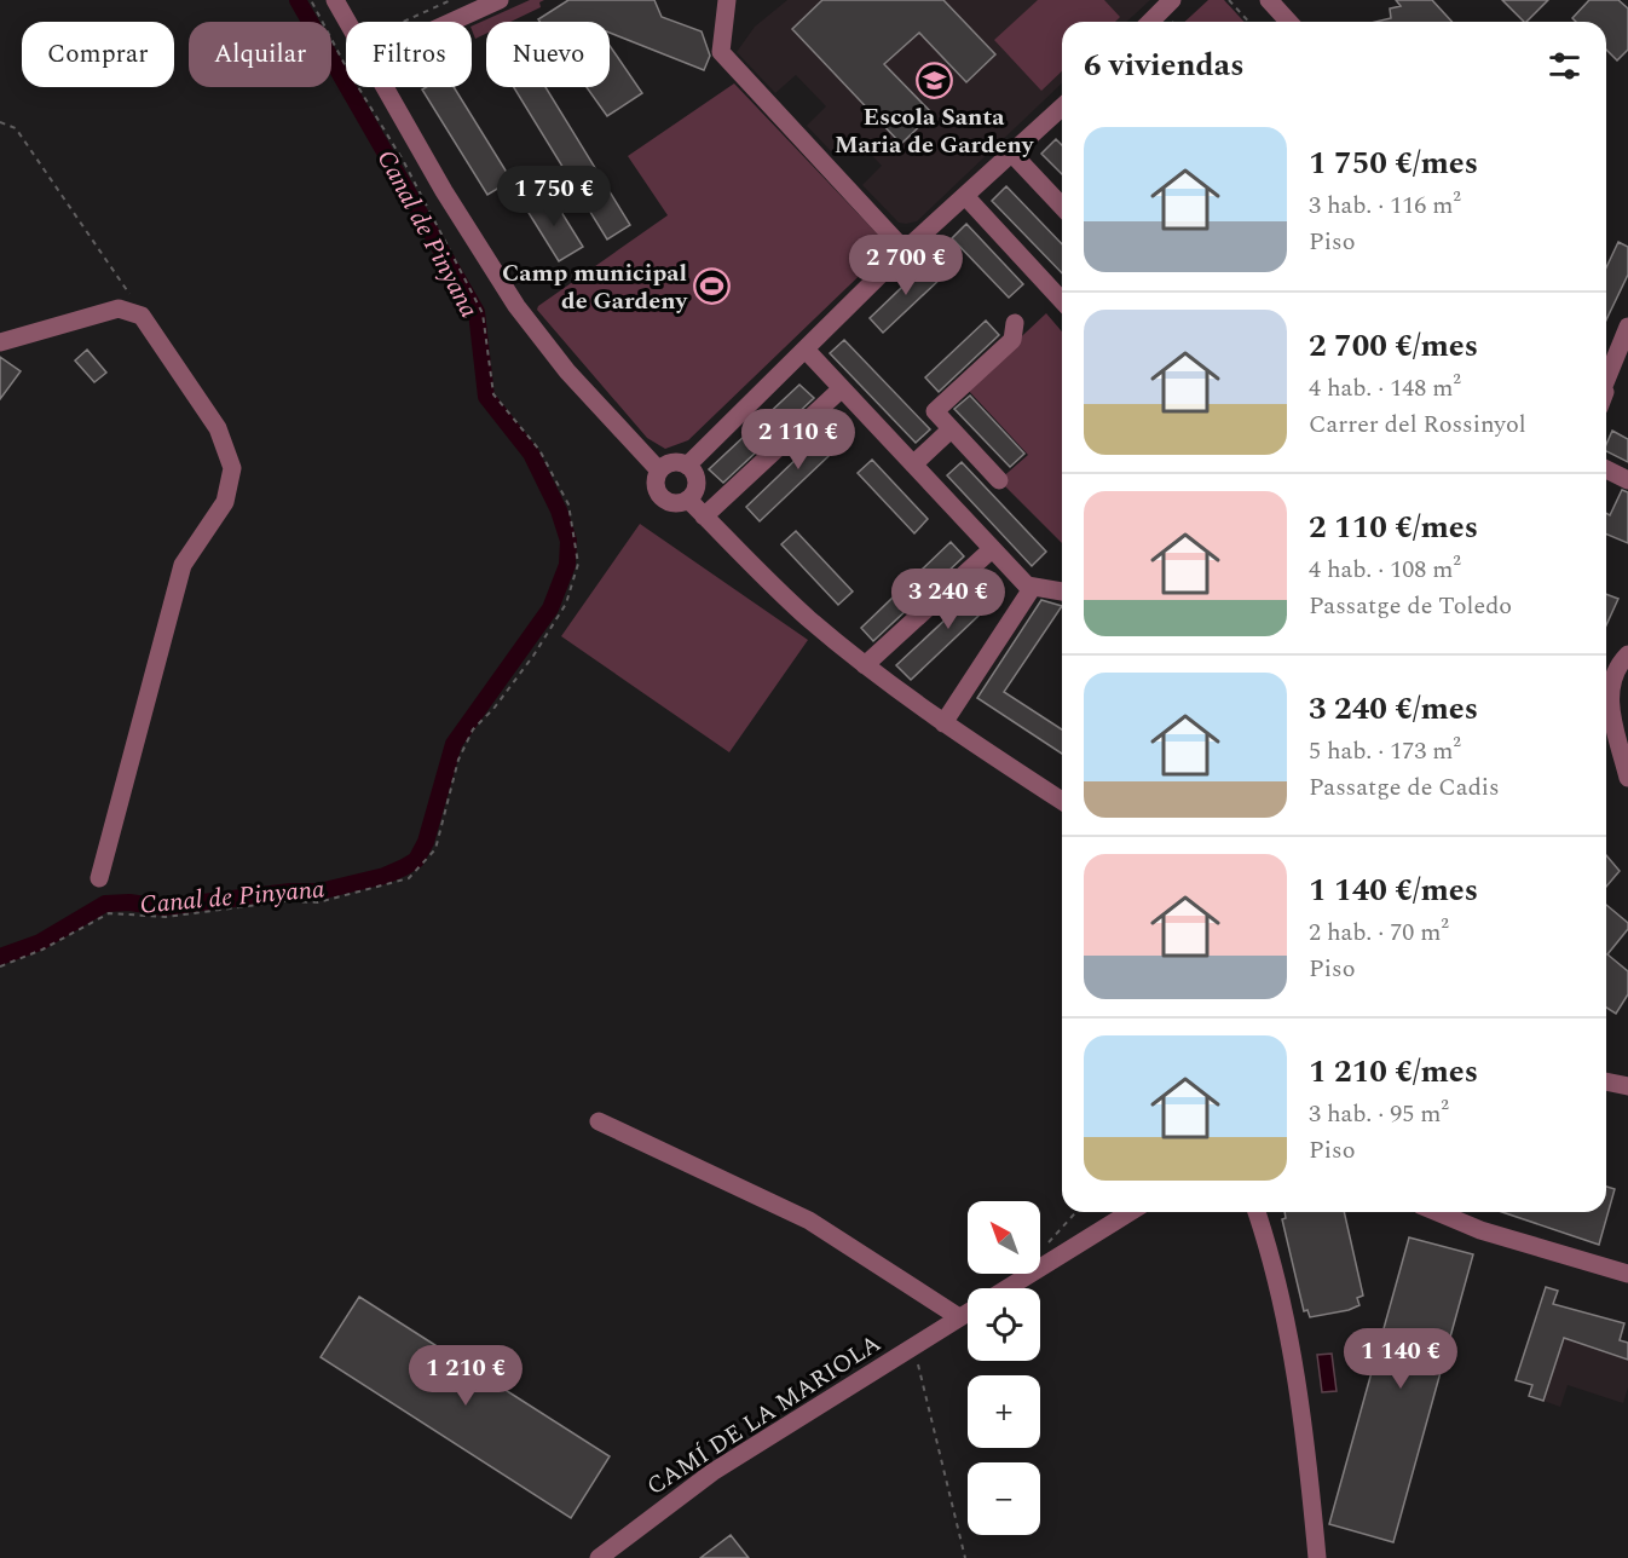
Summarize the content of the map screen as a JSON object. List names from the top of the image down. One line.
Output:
{"streets":{"street":["CAMÍ DE LA MARIOLA"]},"water":["Canal de Pinyana"],"places":{"school or university":["Escola Santa Maria de Gardeny"],"sports":["Camp municipal de Gardeny"]},"north":"top left","page":{"chip":["Comprar","Alquilar","Filtros","Nuevo"],"heading":"6 viviendas","list":[{"name":"1 750 €/mes","note":"3 hab. · 116 m² · Piso"},{"name":"2 700 €/mes","note":"4 hab. · 148 m² · Carrer del Rossinyol"},{"name":"2 110 €/mes","note":"4 hab. · 108 m² · Passatge de Toledo"},{"name":"3 240 €/mes","note":"5 hab. · 173 m² · Passatge de Cadis"},{"name":"1 140 €/mes","note":"2 hab. · 70 m² · Piso"},{"name":"1 210 €/mes","note":"3 hab. · 95 m² · Piso"}],"price":["1 750 €","2 700 €","2 110 €","3 240 €","1 140 €","1 210 €"],"map_buttons":["+","−"]}}
